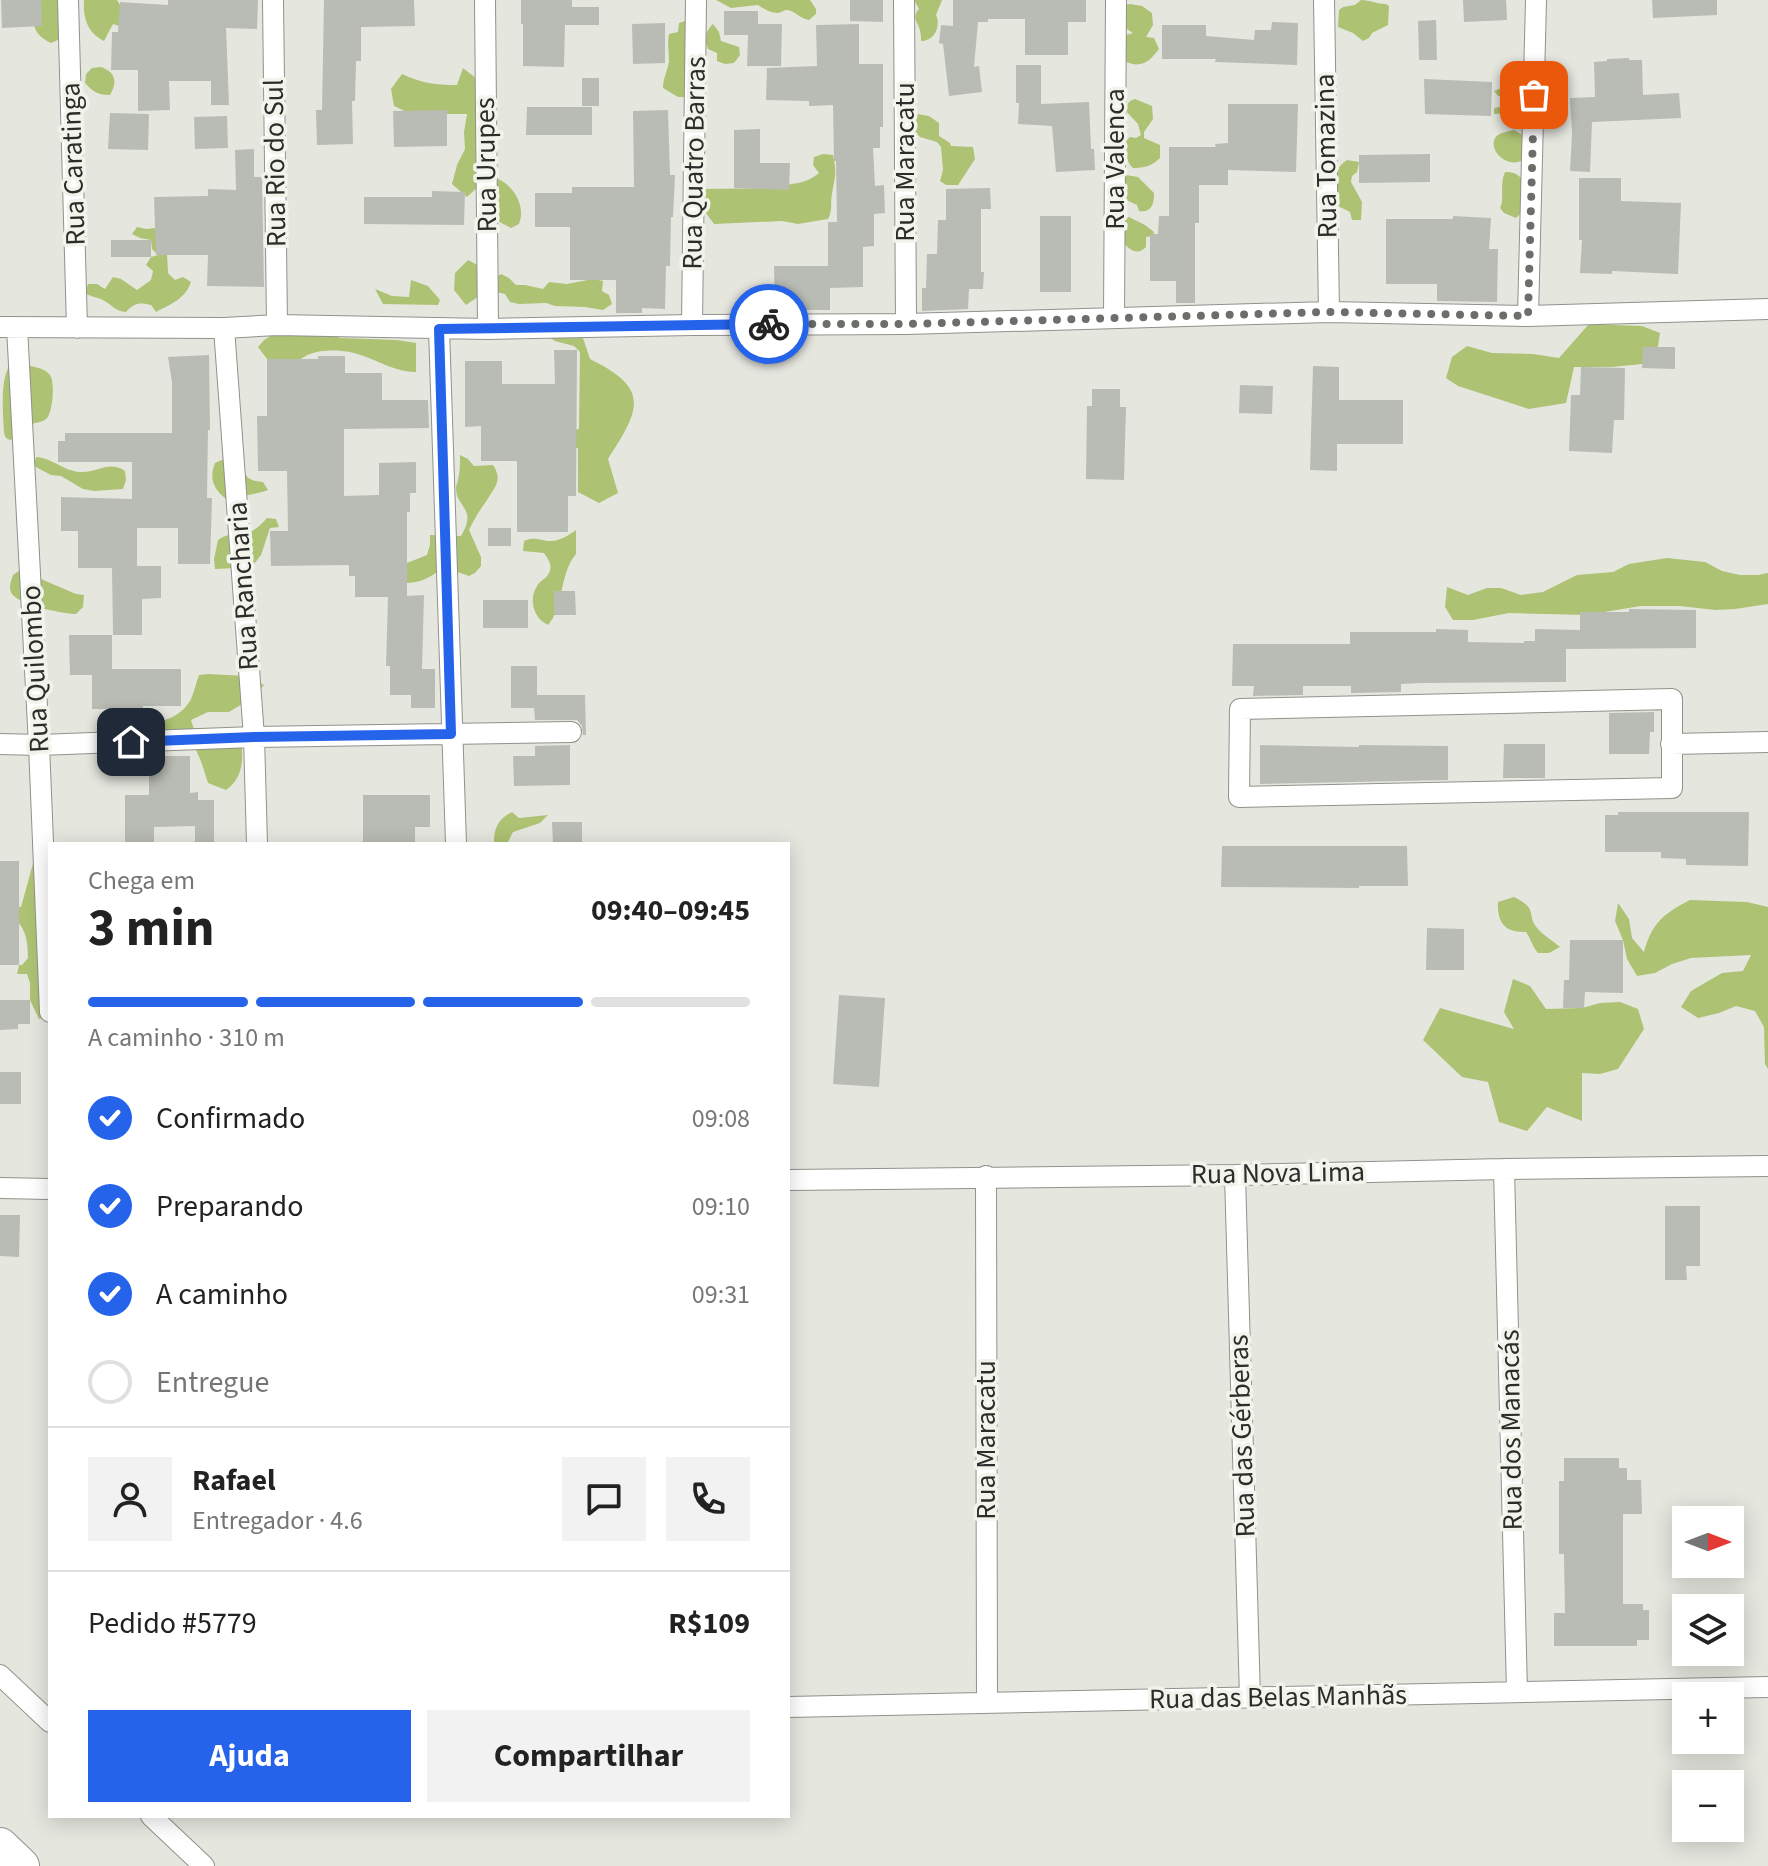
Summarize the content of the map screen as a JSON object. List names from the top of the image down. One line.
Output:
{"streets":{"street":["Rua Tomazina","Rua Valenca","Rua Maracatu","Rua Rio do Sul","Rua Quatro Barras","Rua Caratinga","Rua Urupes","Rua Rancharia","Rua Quilombo","Rua Nova Lima","Rua dos Manacás","Rua das Gérberas","Rua das Belas Manhãs"]},"crossings":[["Rua Maracatu","Rua Nova Lima"],["Rua Maracatu","Rua das Belas Manhãs"],["Rua Nova Lima","Rua dos Manacás"],["Rua Nova Lima","Rua das Gérberas"],["Rua dos Manacás","Rua das Belas Manhãs"],["Rua das Gérberas","Rua das Belas Manhãs"]],"north":"right","page":{"heading":["3 min","Chega em","09:40–09:45"],"panel":["Rafael","Entregador · 4.6","Pedido #5779","R$109"],"bar":"A caminho · 310 m","list":[["Confirmado","09:08"],["Preparando","09:10"],["A caminho","09:31"],"Entregue"],"map_buttons":["+","−"],"buttons":["Ajuda","Compartilhar"]}}
